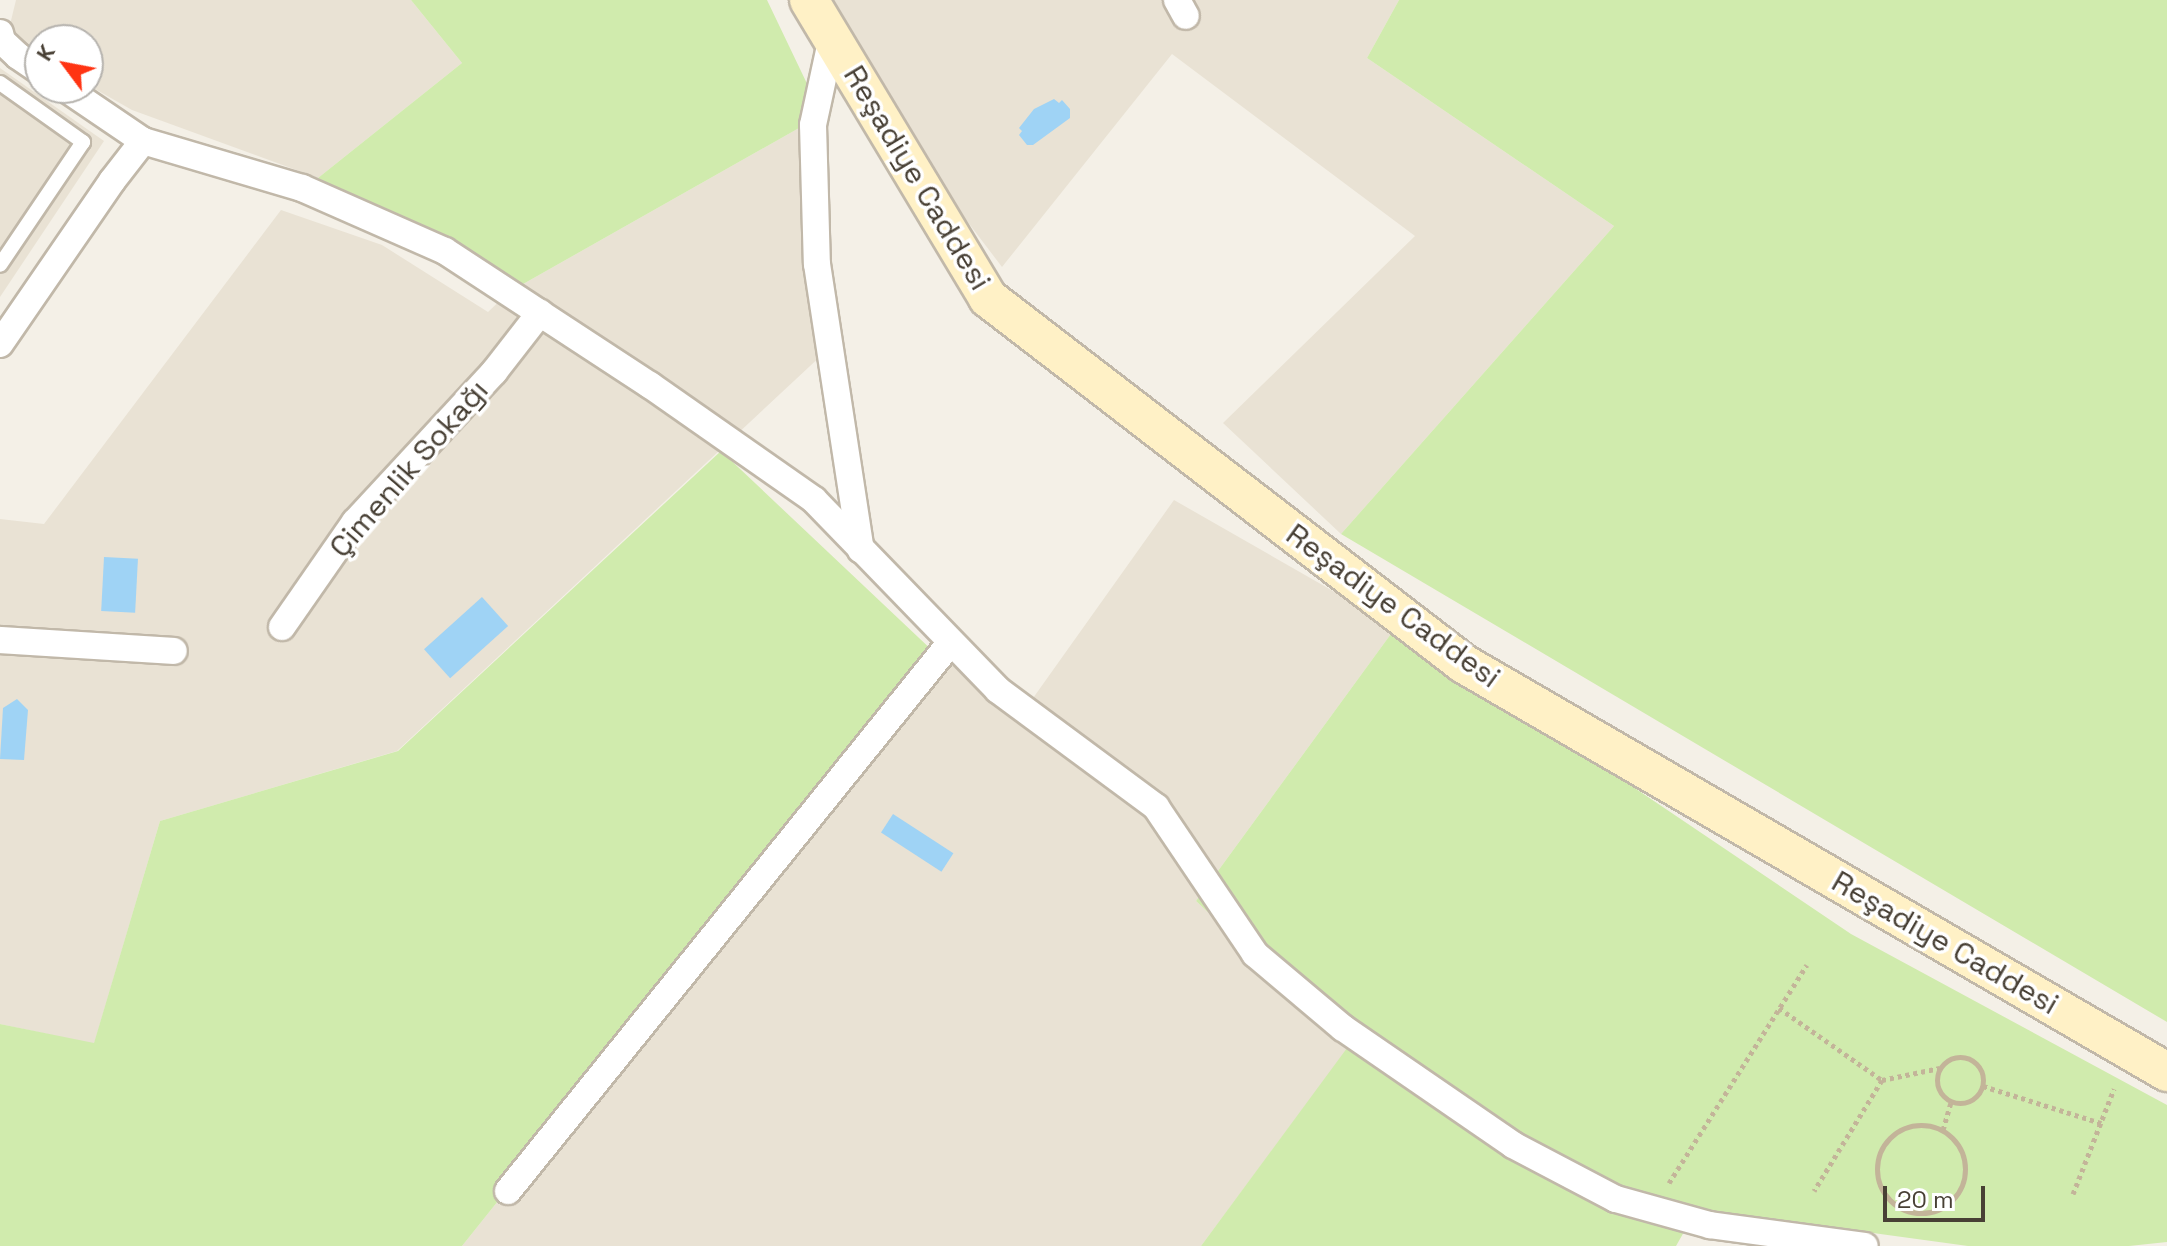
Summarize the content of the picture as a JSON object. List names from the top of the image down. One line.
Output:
{"streets":{"street":["Reşadiye Caddesi","Çimenlik Sokağı"]},"scale_bar":"20 m","north":"top left"}
